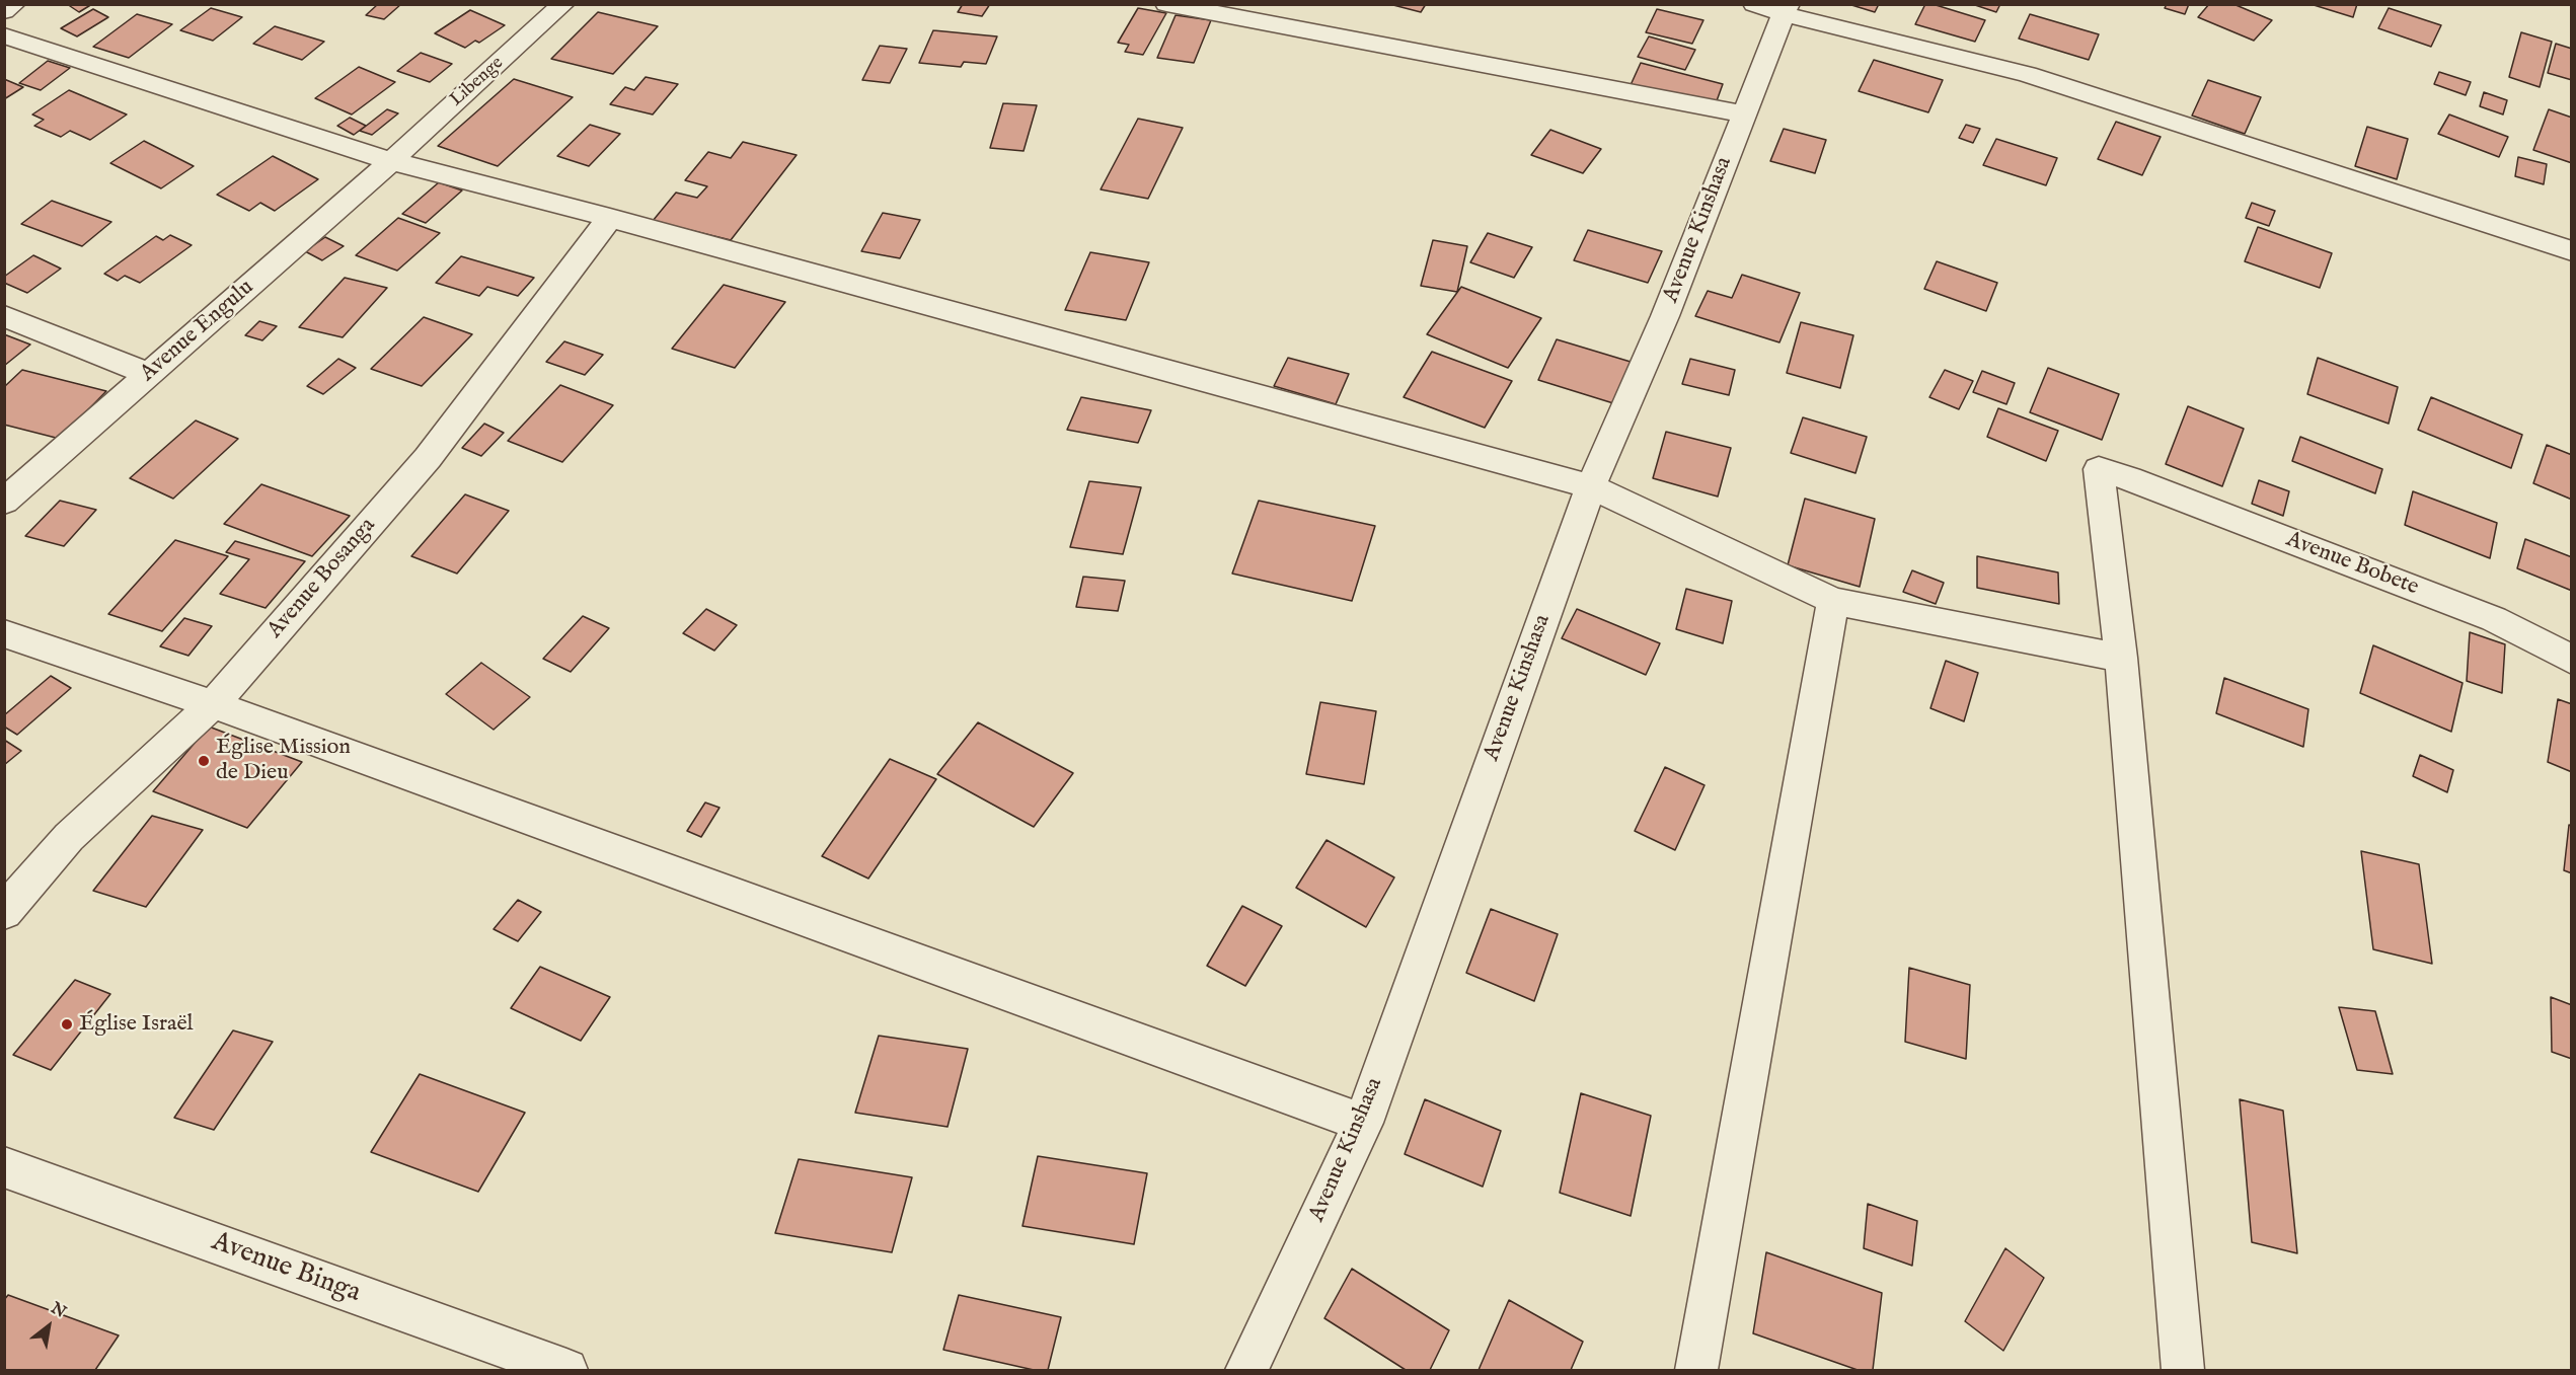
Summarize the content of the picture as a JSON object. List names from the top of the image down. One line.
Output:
{"streets":{"street":["Libenge","Avenue Kinshasa","Avenue Engulu","Avenue Bobete","Avenue Bosanga","Avenue Binga"]},"crossings":[["Libenge","Avenue Engulu"]],"places":["Église Mission de Dieu","Église Israël"],"north":"top right"}
